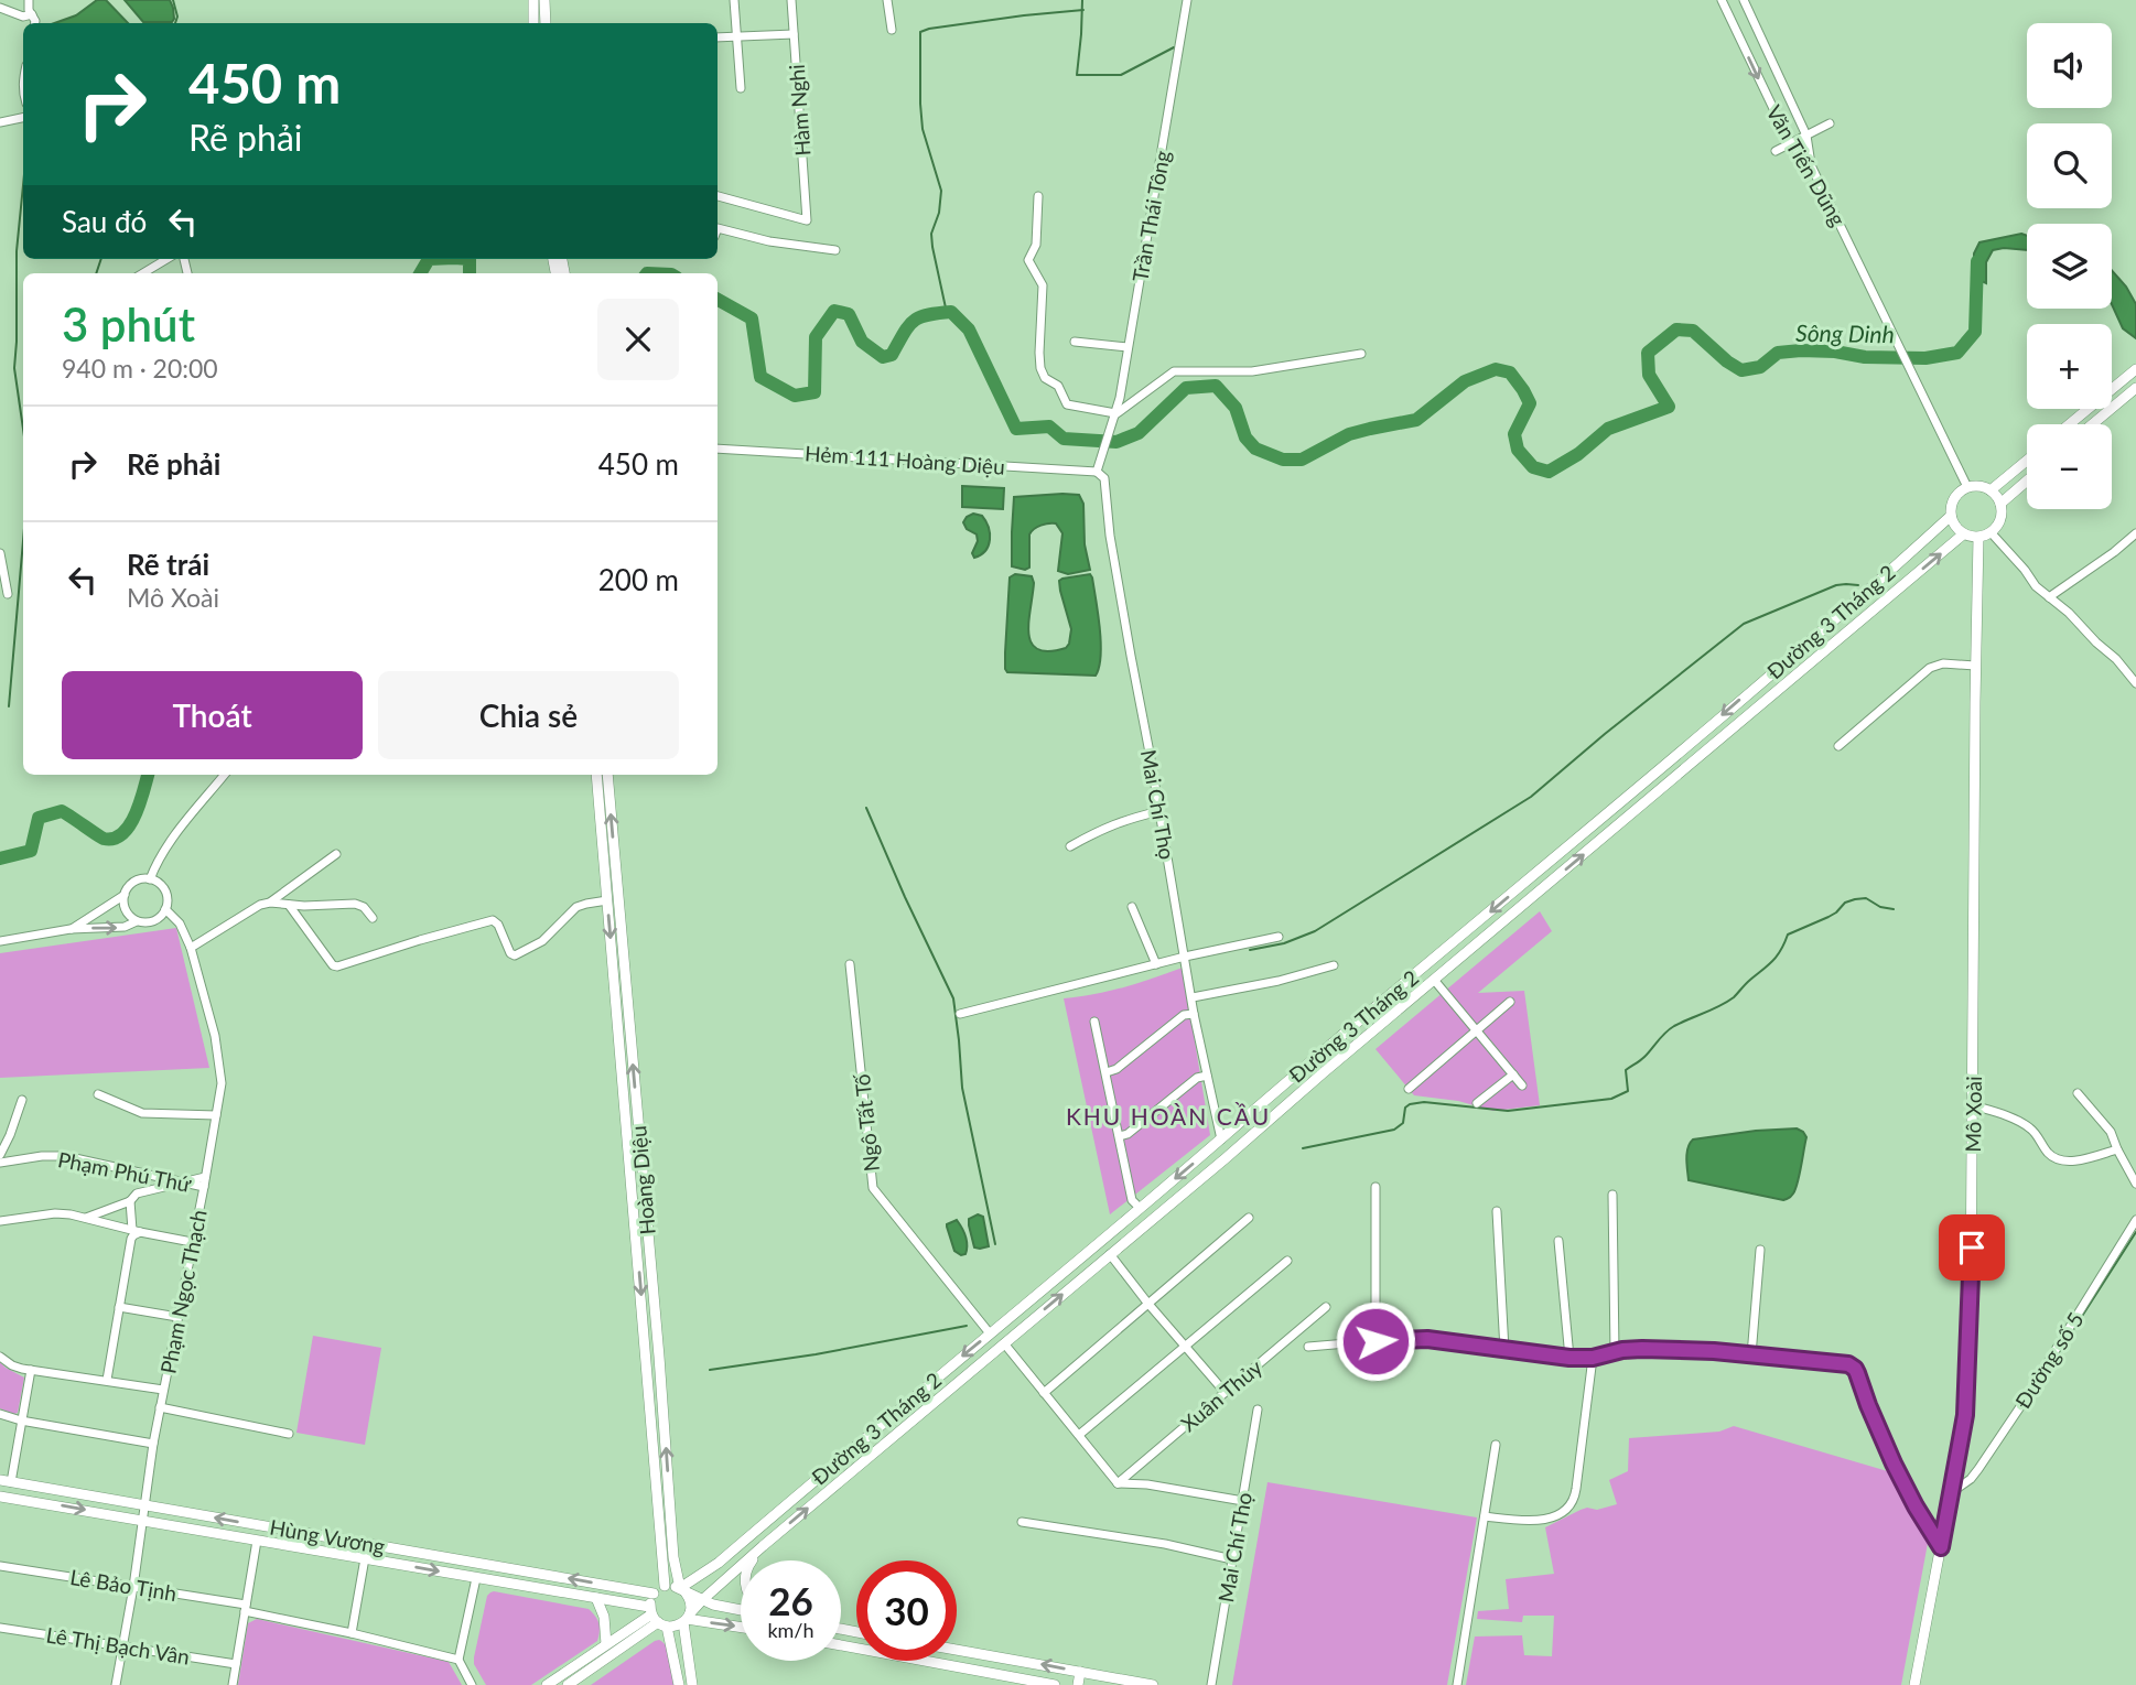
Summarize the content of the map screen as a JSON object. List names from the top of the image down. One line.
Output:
{"streets":{"main road":["Đường 3 Tháng 2","Mô Xoài","Hoàng Diệu","Hùng Vương"],"street":["Hàm Nghi","Văn Tiến Dũng","Trần Thái Tông","Hẻm 111 Hoàng Diệu","Mai Chí Thọ","Ngô Tất Tố","Phạm Phú Thứ","Phạm Ngọc Thạch","Đường số 5","Xuân Thủy","Lê Bảo Tịnh","Lê Thị Bạch Vân"]},"crossings":[["Văn Tiến Dũng","Đường 3 Tháng 2"],["Văn Tiến Dũng","Mô Xoài"],["Trần Thái Tông","Hẻm 111 Hoàng Diệu"],["Trần Thái Tông","Mai Chí Thọ"],["Hẻm 111 Hoàng Diệu","Mai Chí Thọ"],["Đường 3 Tháng 2","Mai Chí Thọ"],["Đường 3 Tháng 2","Mô Xoài"],["Đường 3 Tháng 2","Ngô Tất Tố"],["Đường 3 Tháng 2","Hoàng Diệu"],["Đường 3 Tháng 2","Hùng Vương"],["Mô Xoài","Đường số 5"],["Phạm Phú Thứ","Phạm Ngọc Thạch"],["Hoàng Diệu","Hùng Vương"],["Phạm Ngọc Thạch","Hùng Vương"],["Phạm Ngọc Thạch","Lê Bảo Tịnh"],["Phạm Ngọc Thạch","Lê Thị Bạch Vân"]],"districts":["KHU HOÀN CẦU"],"water":["Sông Dinh"],"page":{"map_buttons":["+","−"],"turn":["450 m","Rẽ phải"],"then":"Sau đó","heading":["3 phút","940 m · 20:00"],"list":[{"name":"Rẽ phải","value":"450 m"},{"name":"Rẽ trái","note":"Mô Xoài","value":"200 m"}],"buttons":["Thoát","Chia sẻ"],"speed":"26 km/h","limit":"30"}}
